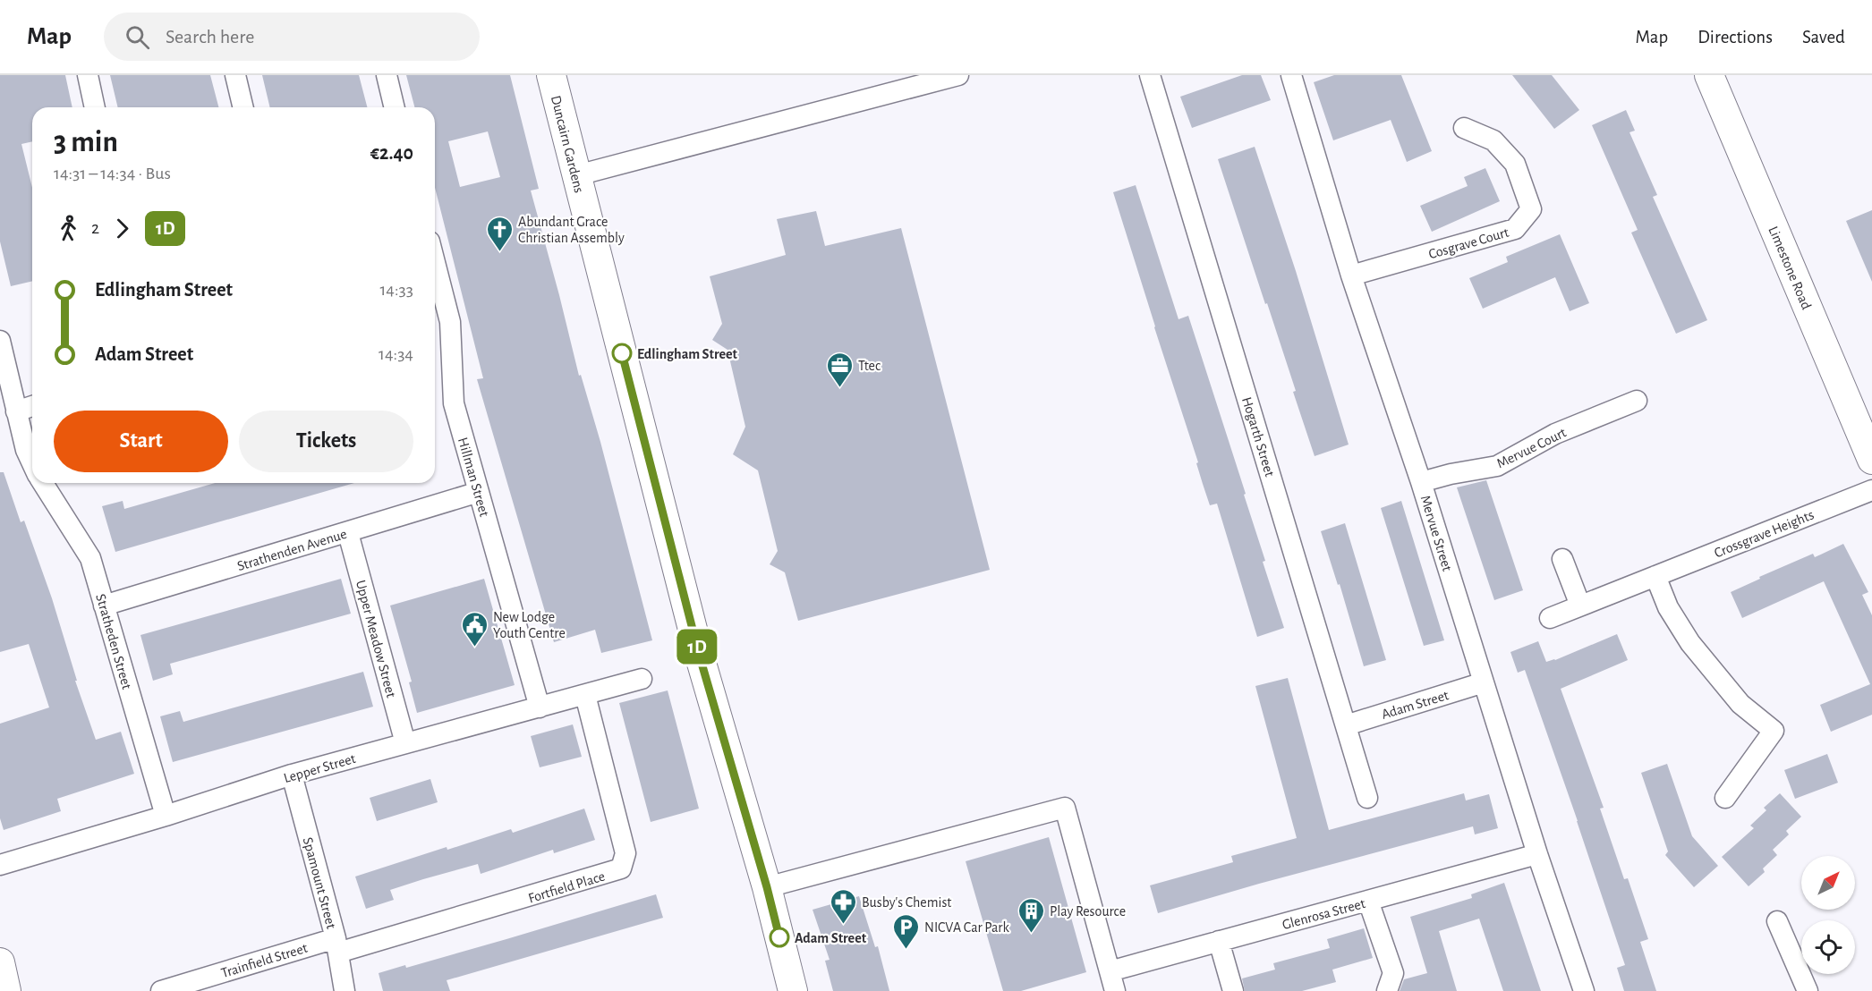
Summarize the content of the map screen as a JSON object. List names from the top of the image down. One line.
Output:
{"streets":{"street":["Duncairn Gardens","Cosgrave Court","Limestone Road","Hogarth Street","Mervue Court","Hillman Street","Mervue Street","Crossgrave Heights","Strathenden Avenue","Upper Meadow Street","Stratheden Street","Adam Street","Lepper Street","Spamount Street","Fortfield Place","Glenrosa Street","Trainfield Street"]},"crossings":[["Cosgrave Court","Mervue Street"],["Hogarth Street","Adam Street"],["Mervue Court","Mervue Street"],["Hillman Street","Strathenden Avenue"],["Hillman Street","Lepper Street"],["Mervue Street","Adam Street"],["Mervue Street","Glenrosa Street"],["Strathenden Avenue","Upper Meadow Street"],["Strathenden Avenue","Stratheden Street"],["Upper Meadow Street","Lepper Street"],["Stratheden Street","Lepper Street"],["Lepper Street","Spamount Street"],["Lepper Street","Fortfield Place"],["Spamount Street","Fortfield Place"],["Spamount Street","Trainfield Street"],["Fortfield Place","Trainfield Street"]],"places":{"church":["Abundant Grace Christian Assembly"],"other":["Edlingham Street","Adam Street"],"office":["Ttec"],"public building":["New Lodge Youth Centre"],"pharmacy":["Busby's Chemist"],"building":["Play Resource"],"parking":["NICVA Car Park"]},"lines":["bus line 1D"],"north":"top right","page":{"header":"Map","search":"Search here","nav":["Map","Directions","Saved"],"on_map":"1D","heading":["3 min","14:31 – 14:34 · Bus","€2.40"],"legs":["2","1D"],"list":[{"name":"Edlingham Street","value":"14:33"},{"name":"Adam Street","value":"14:34"}],"buttons":["Start","Tickets"]}}
